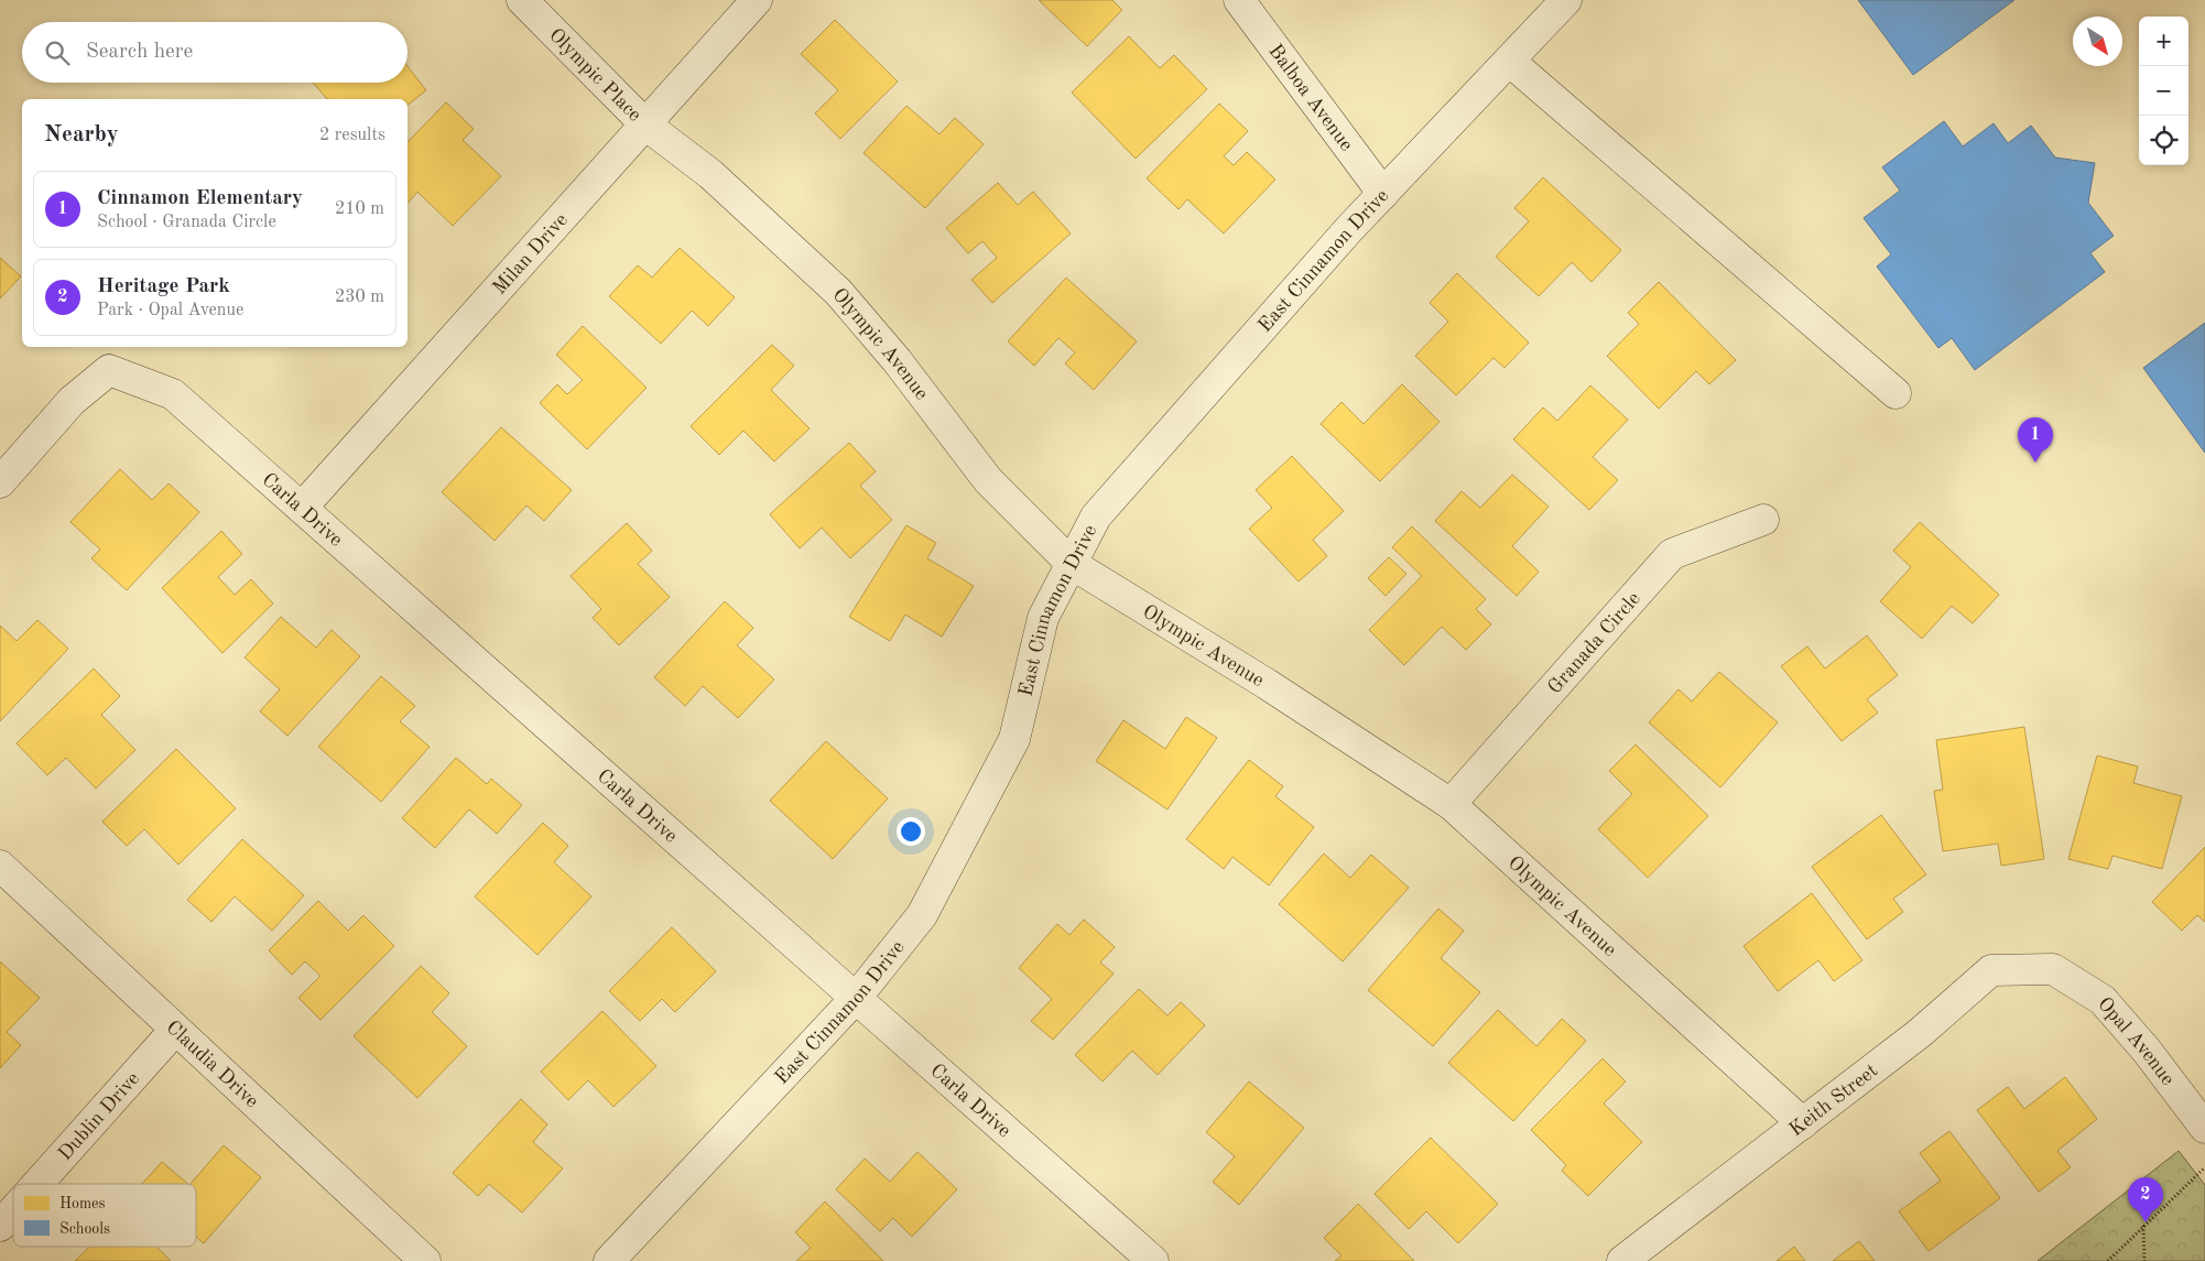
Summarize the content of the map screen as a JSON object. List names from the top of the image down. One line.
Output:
{"streets":{"street":["Olympic Place","Balboa Avenue","Milan Drive","East Cinnamon Drive","Olympic Avenue","Carla Drive","Granada Circle","Opal Avenue","Claudia Drive","Keith Street","Dublin Drive"]},"crossings":[["Olympic Place","Milan Drive"],["Olympic Place","Olympic Avenue"],["Balboa Avenue","East Cinnamon Drive"],["Milan Drive","Olympic Avenue"],["Milan Drive","Carla Drive"],["East Cinnamon Drive","Olympic Avenue"],["East Cinnamon Drive","Carla Drive"],["Olympic Avenue","Granada Circle"],["Olympic Avenue","Keith Street"],["Opal Avenue","Keith Street"],["Claudia Drive","Dublin Drive"]],"legend":["Homes","Schools"],"north":"bottom right","page":{"map_buttons":["+","−"],"search":"Search here","heading":["Nearby","2 results"],"list":[{"mark":"1","name":"Cinnamon Elementary","note":"School · Granada Circle","value":"210 m"},{"mark":"2","name":"Heritage Park","note":"Park · Opal Avenue","value":"230 m"}],"pins":["1","2"]}}
